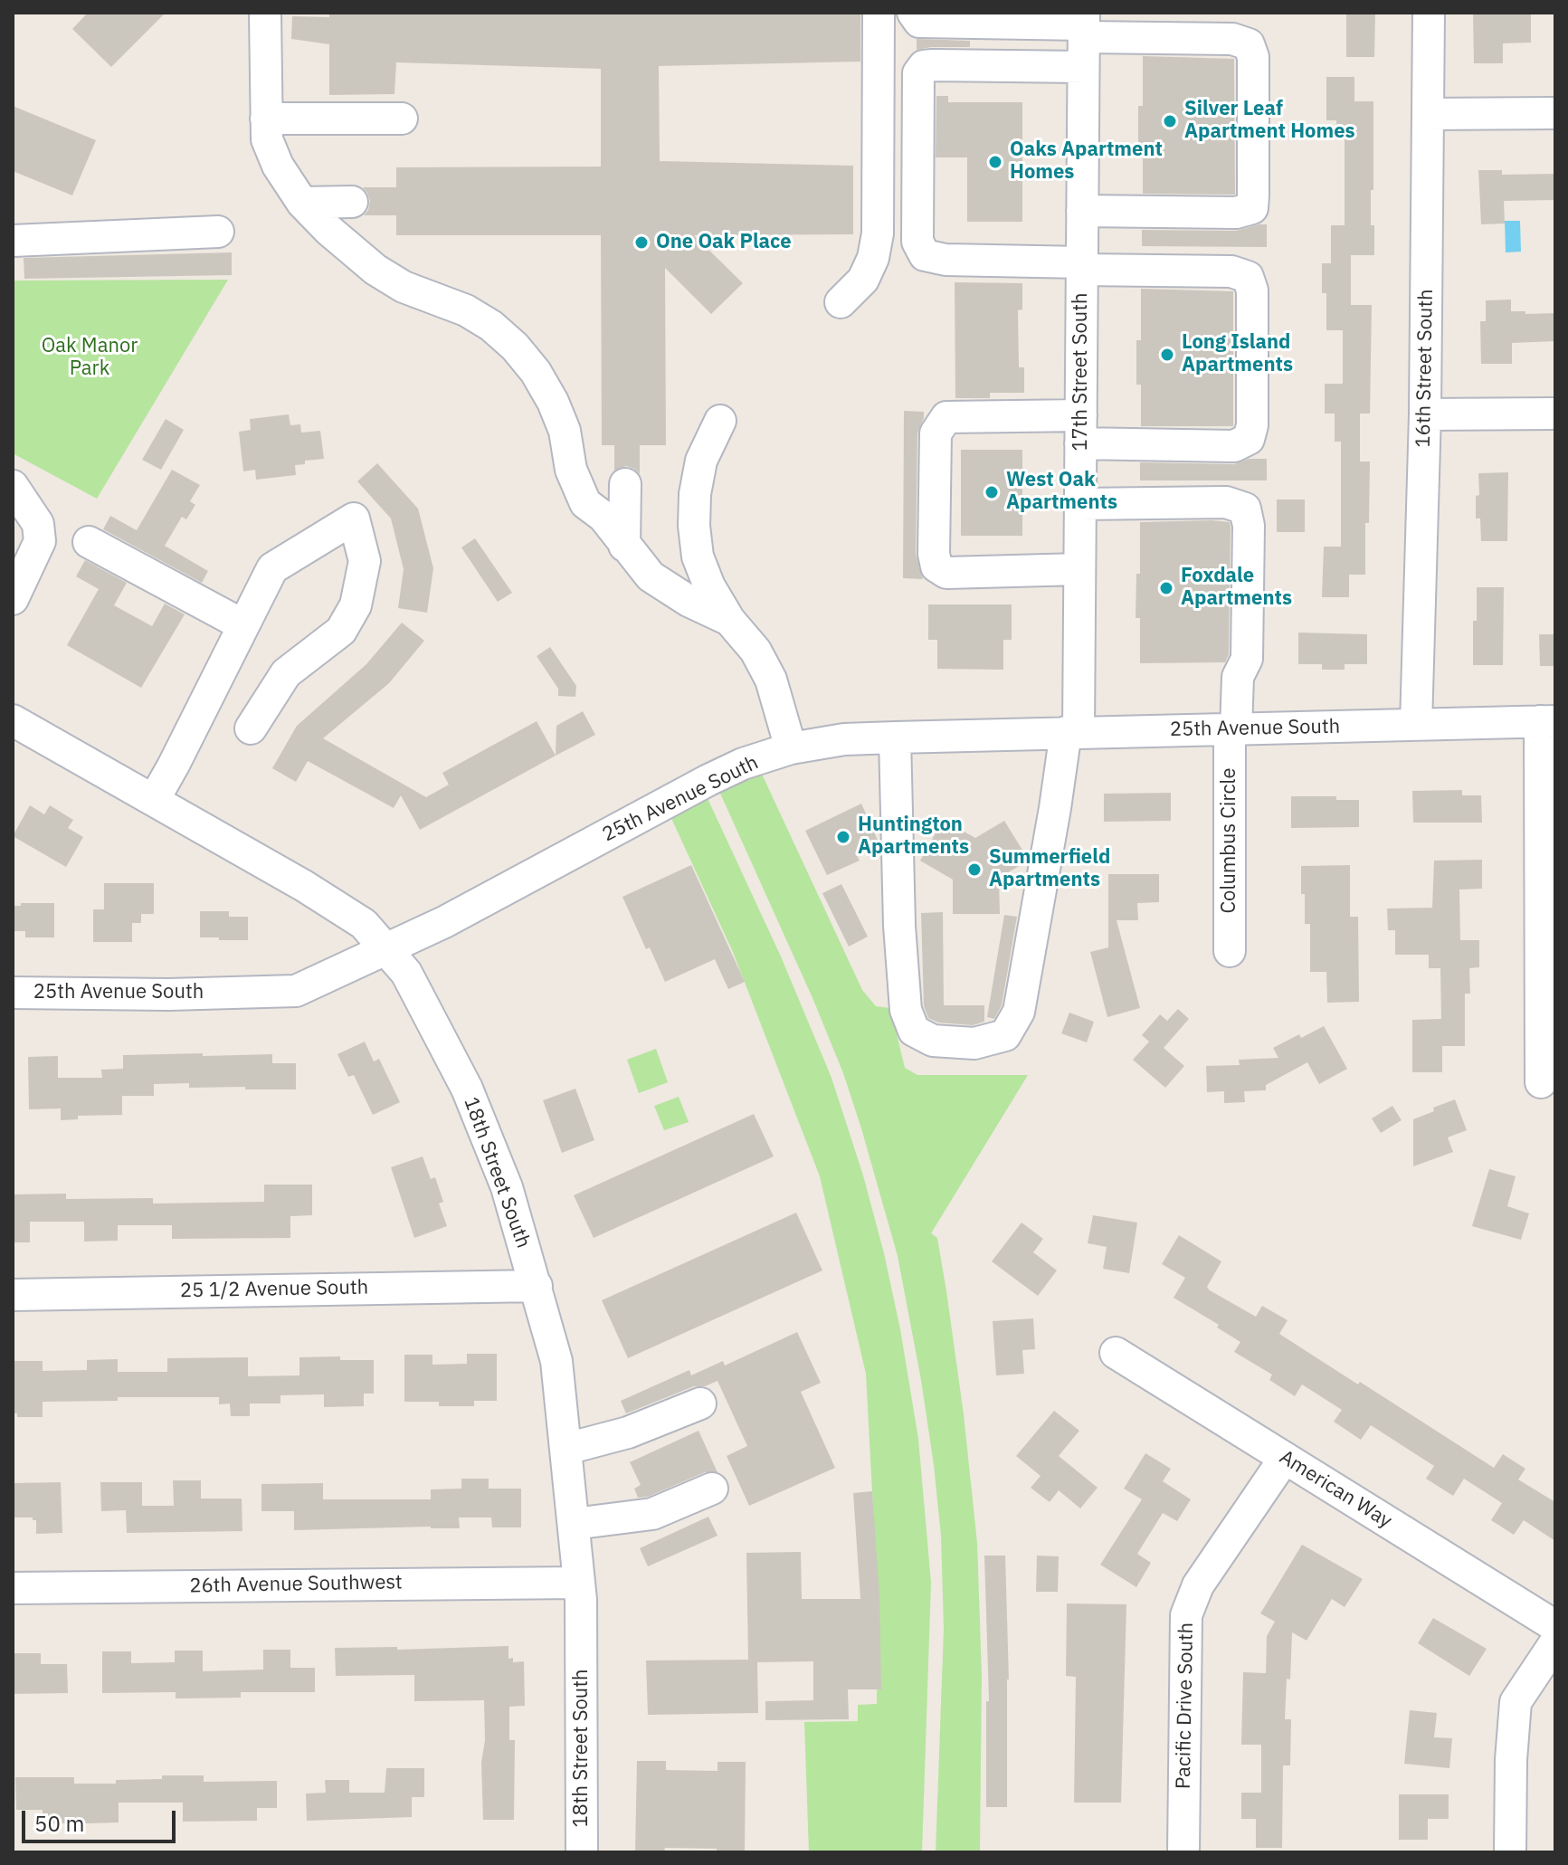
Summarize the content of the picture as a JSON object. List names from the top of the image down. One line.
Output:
{"streets":{"street":["16th Street South","17th Street South","25th Avenue South","Columbus Circle","18th Street South","25 1/2 Avenue South","American Way","26th Avenue Southwest","Pacific Drive South"]},"crossings":[["16th Street South","25th Avenue South"],["17th Street South","25th Avenue South"],["17th Street South","Columbus Circle"],["25th Avenue South","Columbus Circle"],["25th Avenue South","18th Street South"],["18th Street South","25 1/2 Avenue South"],["18th Street South","26th Avenue Southwest"],["American Way","Pacific Drive South"]],"parks":["Oak Manor Park"],"places":["Silver Leaf Apartment Homes","Oaks Apartment Homes","One Oak Place","Long Island Apartments","West Oak Apartments","Foxdale Apartments","Huntington Apartments","Summerfield Apartments"],"scale_bar":"50 m"}
